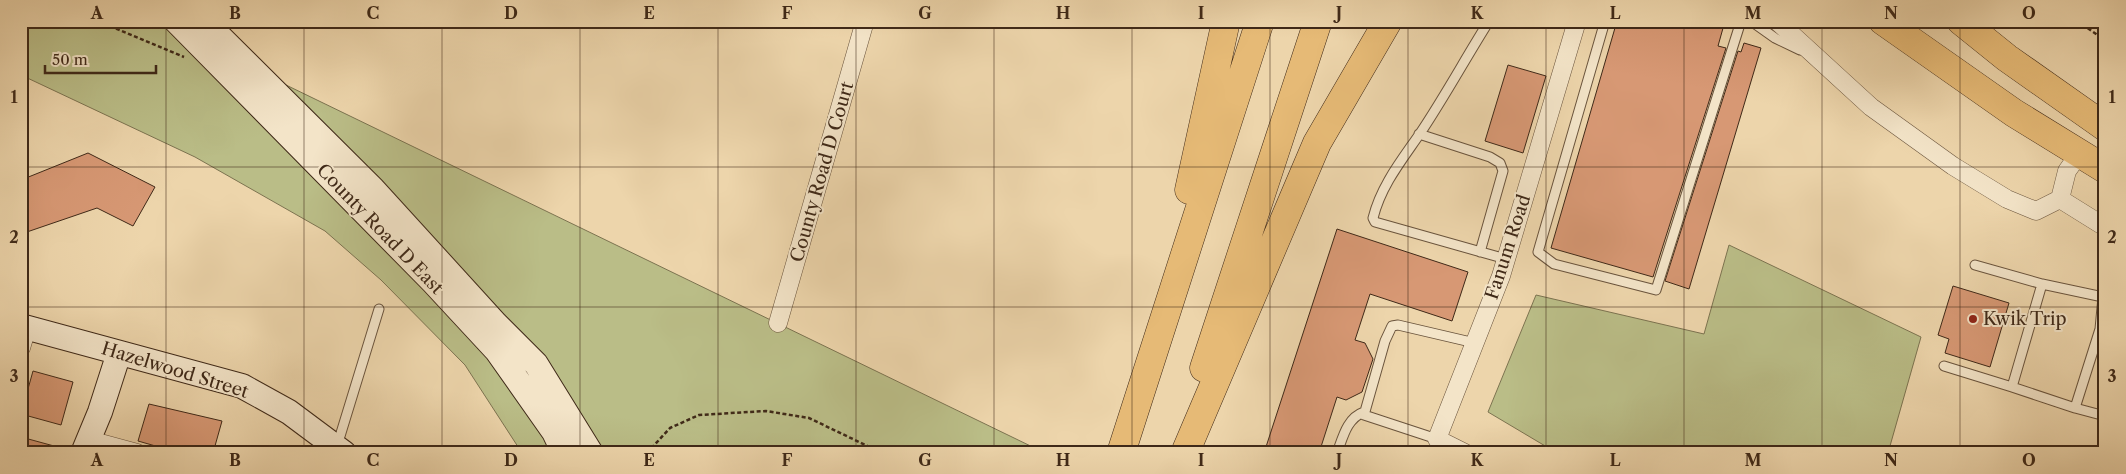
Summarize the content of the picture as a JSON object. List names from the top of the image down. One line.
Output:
{"streets":{"street":["County Road D Court","County Road D East","Fanum Road","Hazelwood Street"]},"places":["Kwik Trip"],"scale_bar":"50 m","grid":{"columns":["A","B","C","D","E","F","G","H","I","J","K","L","M","N","O"],"rows":["1","2","3"]}}
